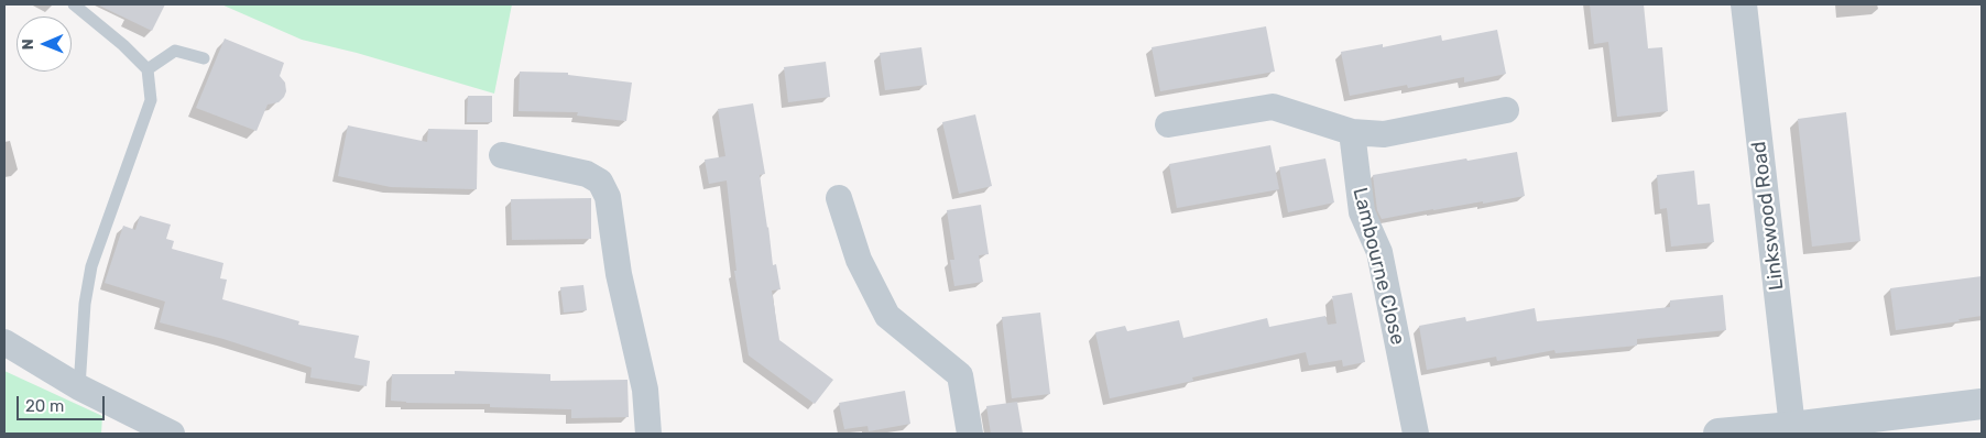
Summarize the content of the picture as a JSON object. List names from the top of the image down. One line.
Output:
{"streets":{"street":["Linkswood Road","Lambourne Close"]},"scale_bar":"20 m","north":"left"}
